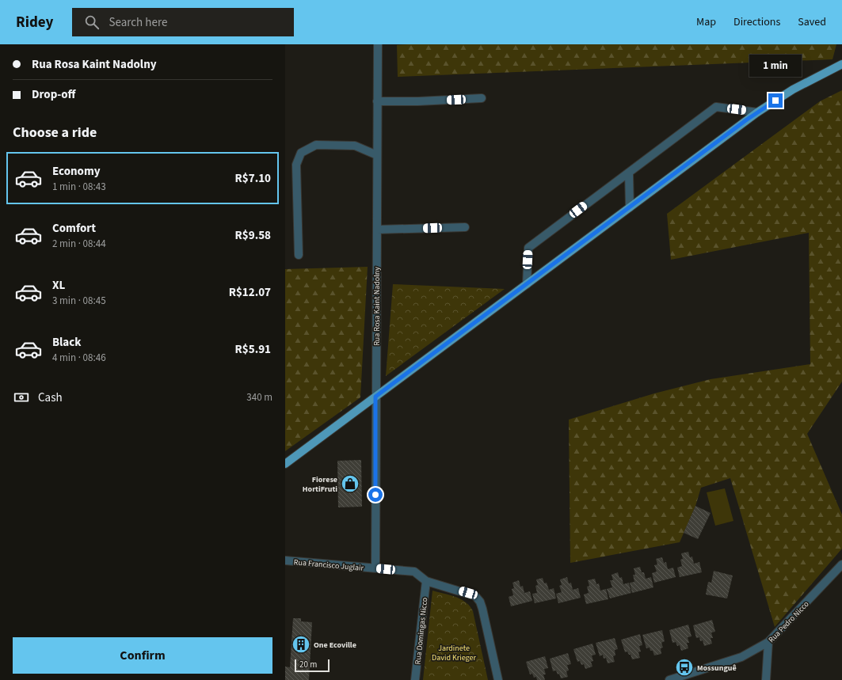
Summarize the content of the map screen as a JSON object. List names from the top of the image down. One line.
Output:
{"streets":{"street":["Rua Rosa Kaint Nadolny","Rua Francisco Juglair","Rua Pedro Nicco","Rua Domingas Nicco"]},"crossings":[["Rua Rosa Kaint Nadolny","Rua Francisco Juglair"],["Rua Francisco Juglair","Rua Domingas Nicco"]],"parks":["Jardinete David Krieger"],"places":{"shop":["Fiorese HortiFruti"],"building":["One Ecoville"],"bus stop":["Mossunguê"]},"scale_bar":"20 m","page":{"header":"Ridey","search":"Search here","nav":["Map","Directions","Saved"],"banner":["Rua Rosa Kaint Nadolny","Drop-off"],"bubble":"1 min","heading":"Choose a ride","list":[{"name":"Economy","note":"1 min · 08:43","value":"R$7.10"},{"name":"Comfort","note":"2 min · 08:44","value":"R$9.58"},{"name":"XL","note":"3 min · 08:45","value":"R$12.07"},{"name":"Black","note":"4 min · 08:46","value":"R$5.91"}],"pay":["Cash","340 m"],"buttons":"Confirm","scale":"20 m"}}
